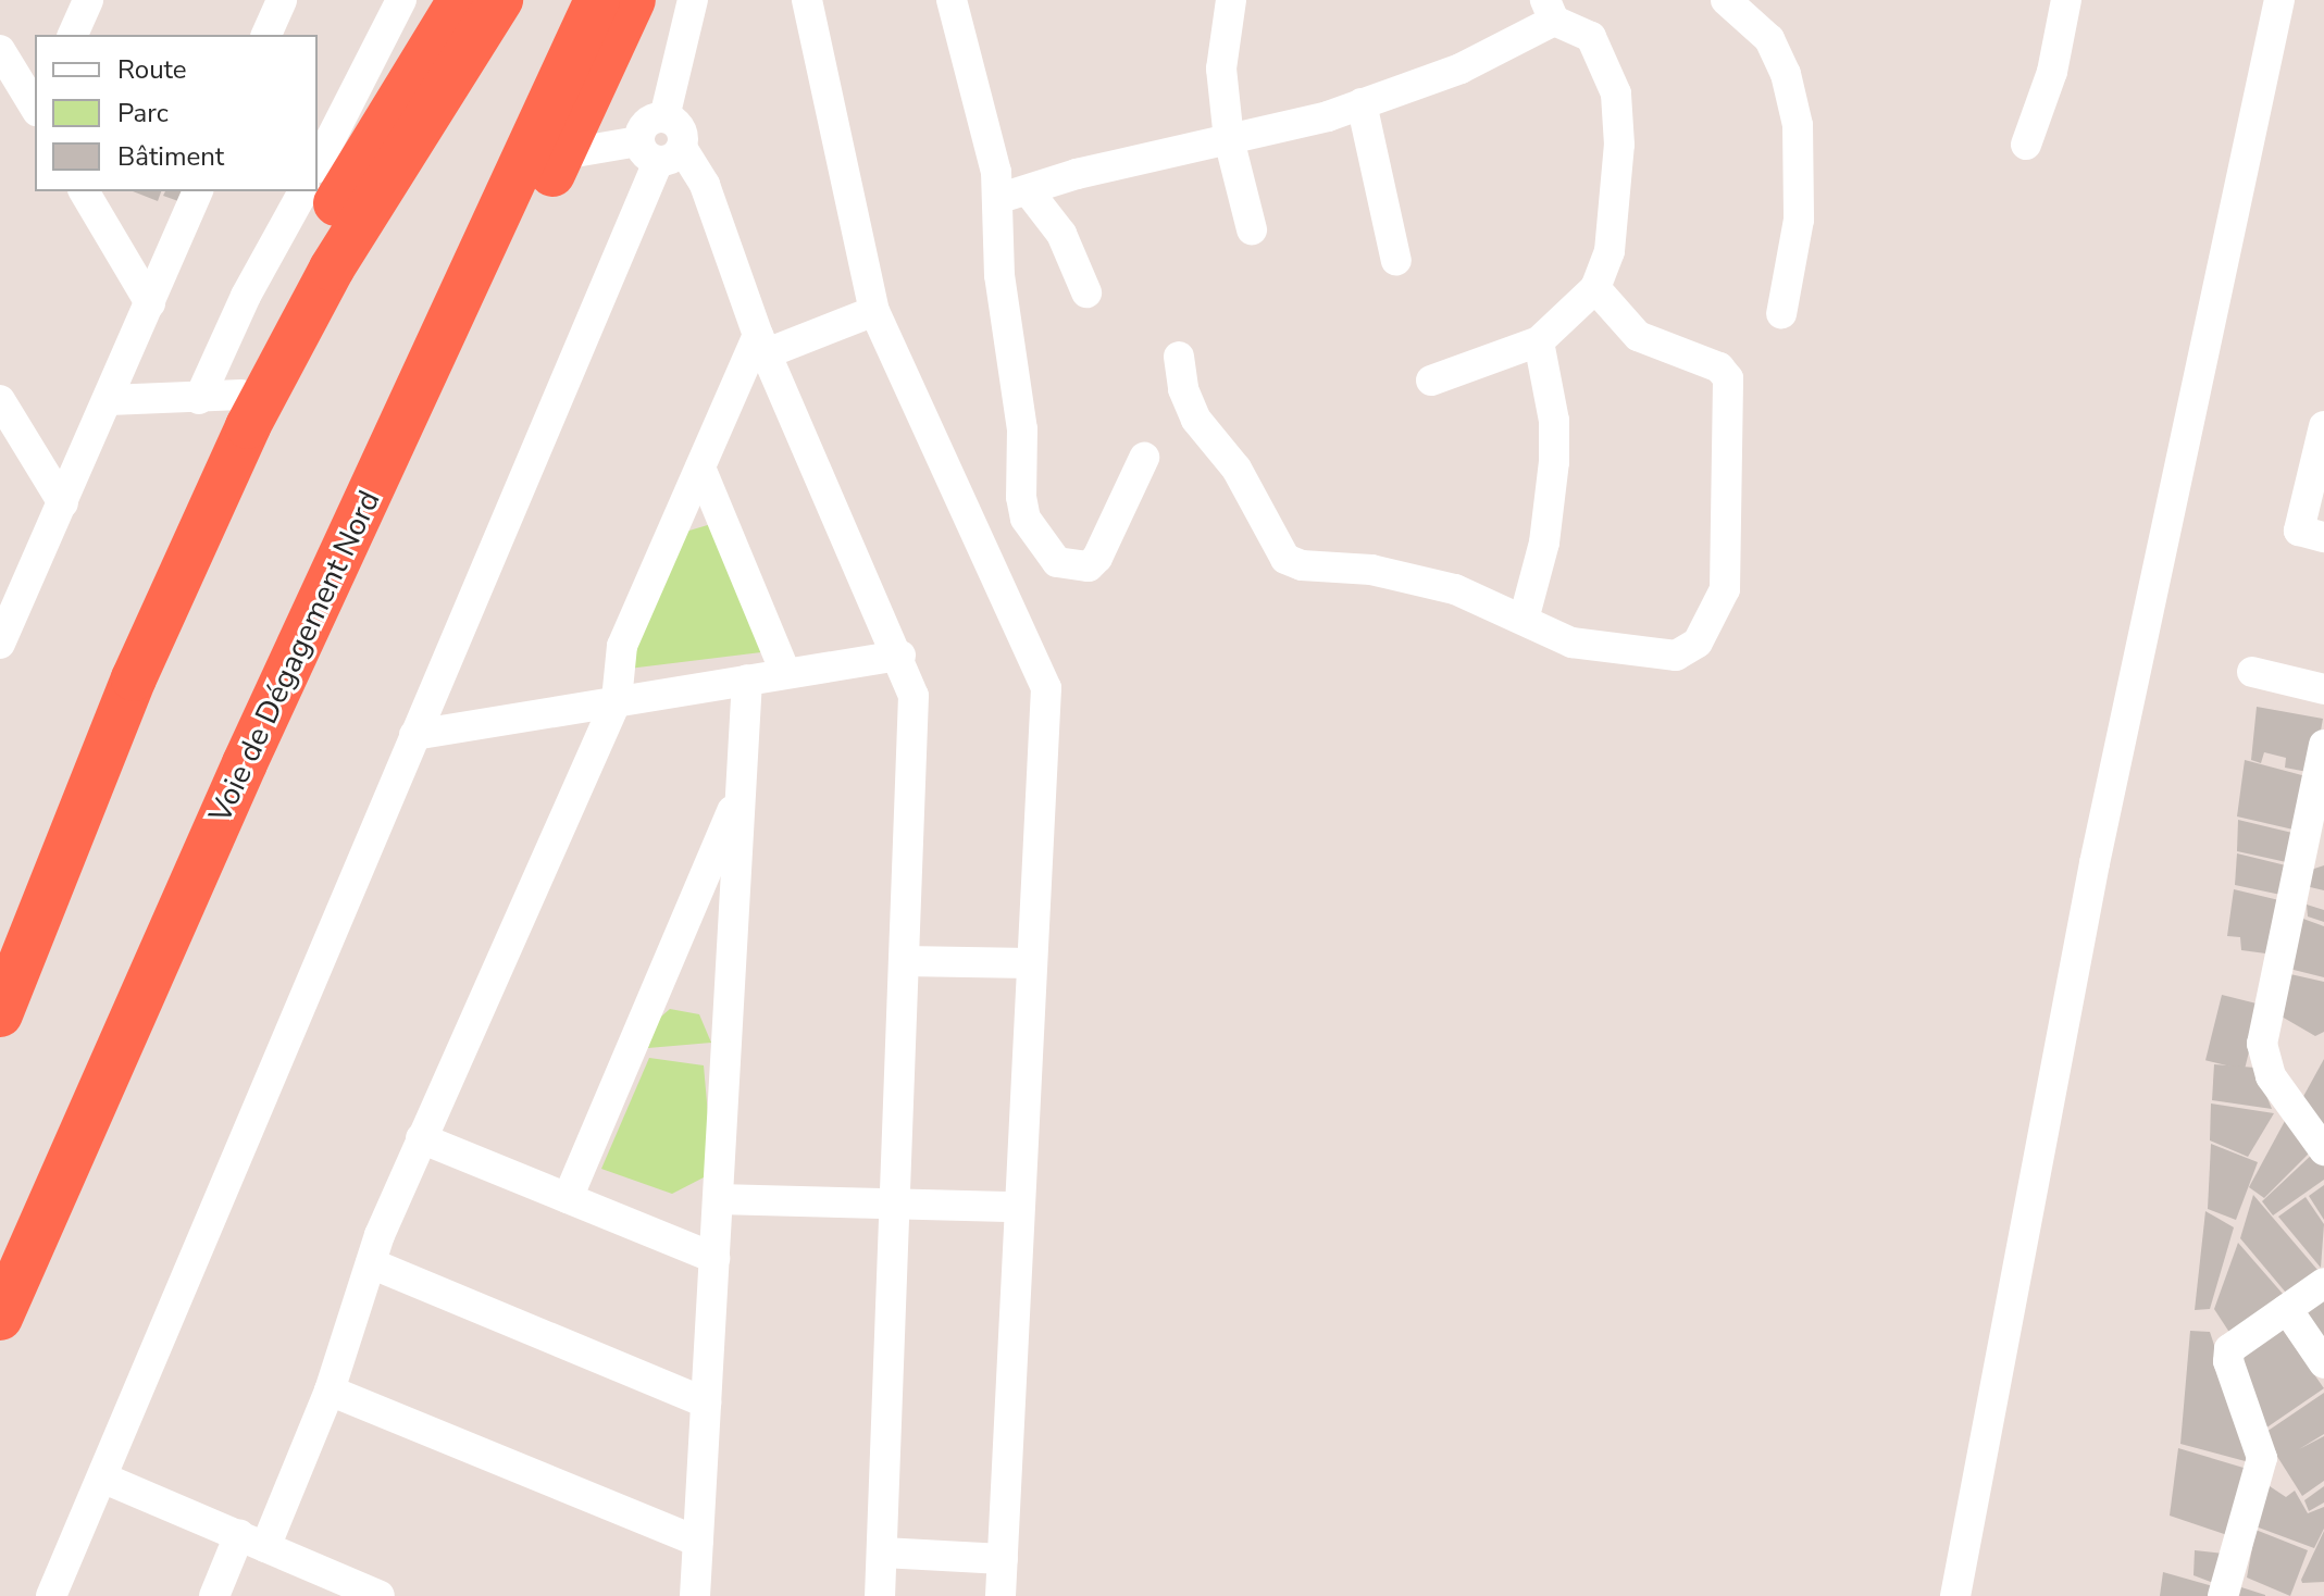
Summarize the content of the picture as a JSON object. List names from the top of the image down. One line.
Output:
{"streets":{"highway":["Voie de Dégagement Nord"]},"legend":["Route","Parc","Bâtiment"]}
